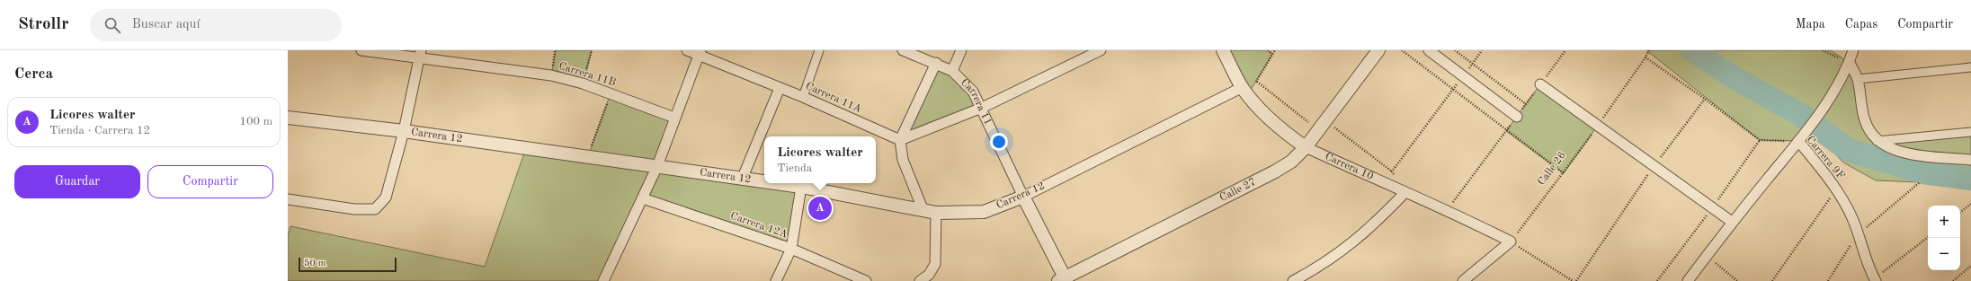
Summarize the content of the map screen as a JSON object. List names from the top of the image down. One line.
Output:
{"streets":{"street":["Carrera 11B","Carrera 11A","Carrera 11","Carrera 12","Carrera 9F","Carrera 10","Calle 27","Carrera 12A"],"path":["Calle 26"]},"crossings":[["Carrera 11","Carrera 12"],["Carrera 11","Calle 27"],["Carrera 12","Carrera 10"],["Carrera 9F","Calle 26"],["Carrera 10","Calle 26"],["Carrera 10","Calle 27"]],"scale_bar":"50 m","page":{"header":"Strollr","search":"Buscar aquí","nav":["Mapa","Capas","Compartir"],"heading":"Cerca","list":[{"mark":"A","name":"Licores walter","note":"Tienda · Carrera 12","value":"100 m"}],"popup":["Licores walter","Tienda"],"buttons":["Guardar","Compartir"],"pins":"A","map_buttons":["+","−"],"scale":"50 m"}}
